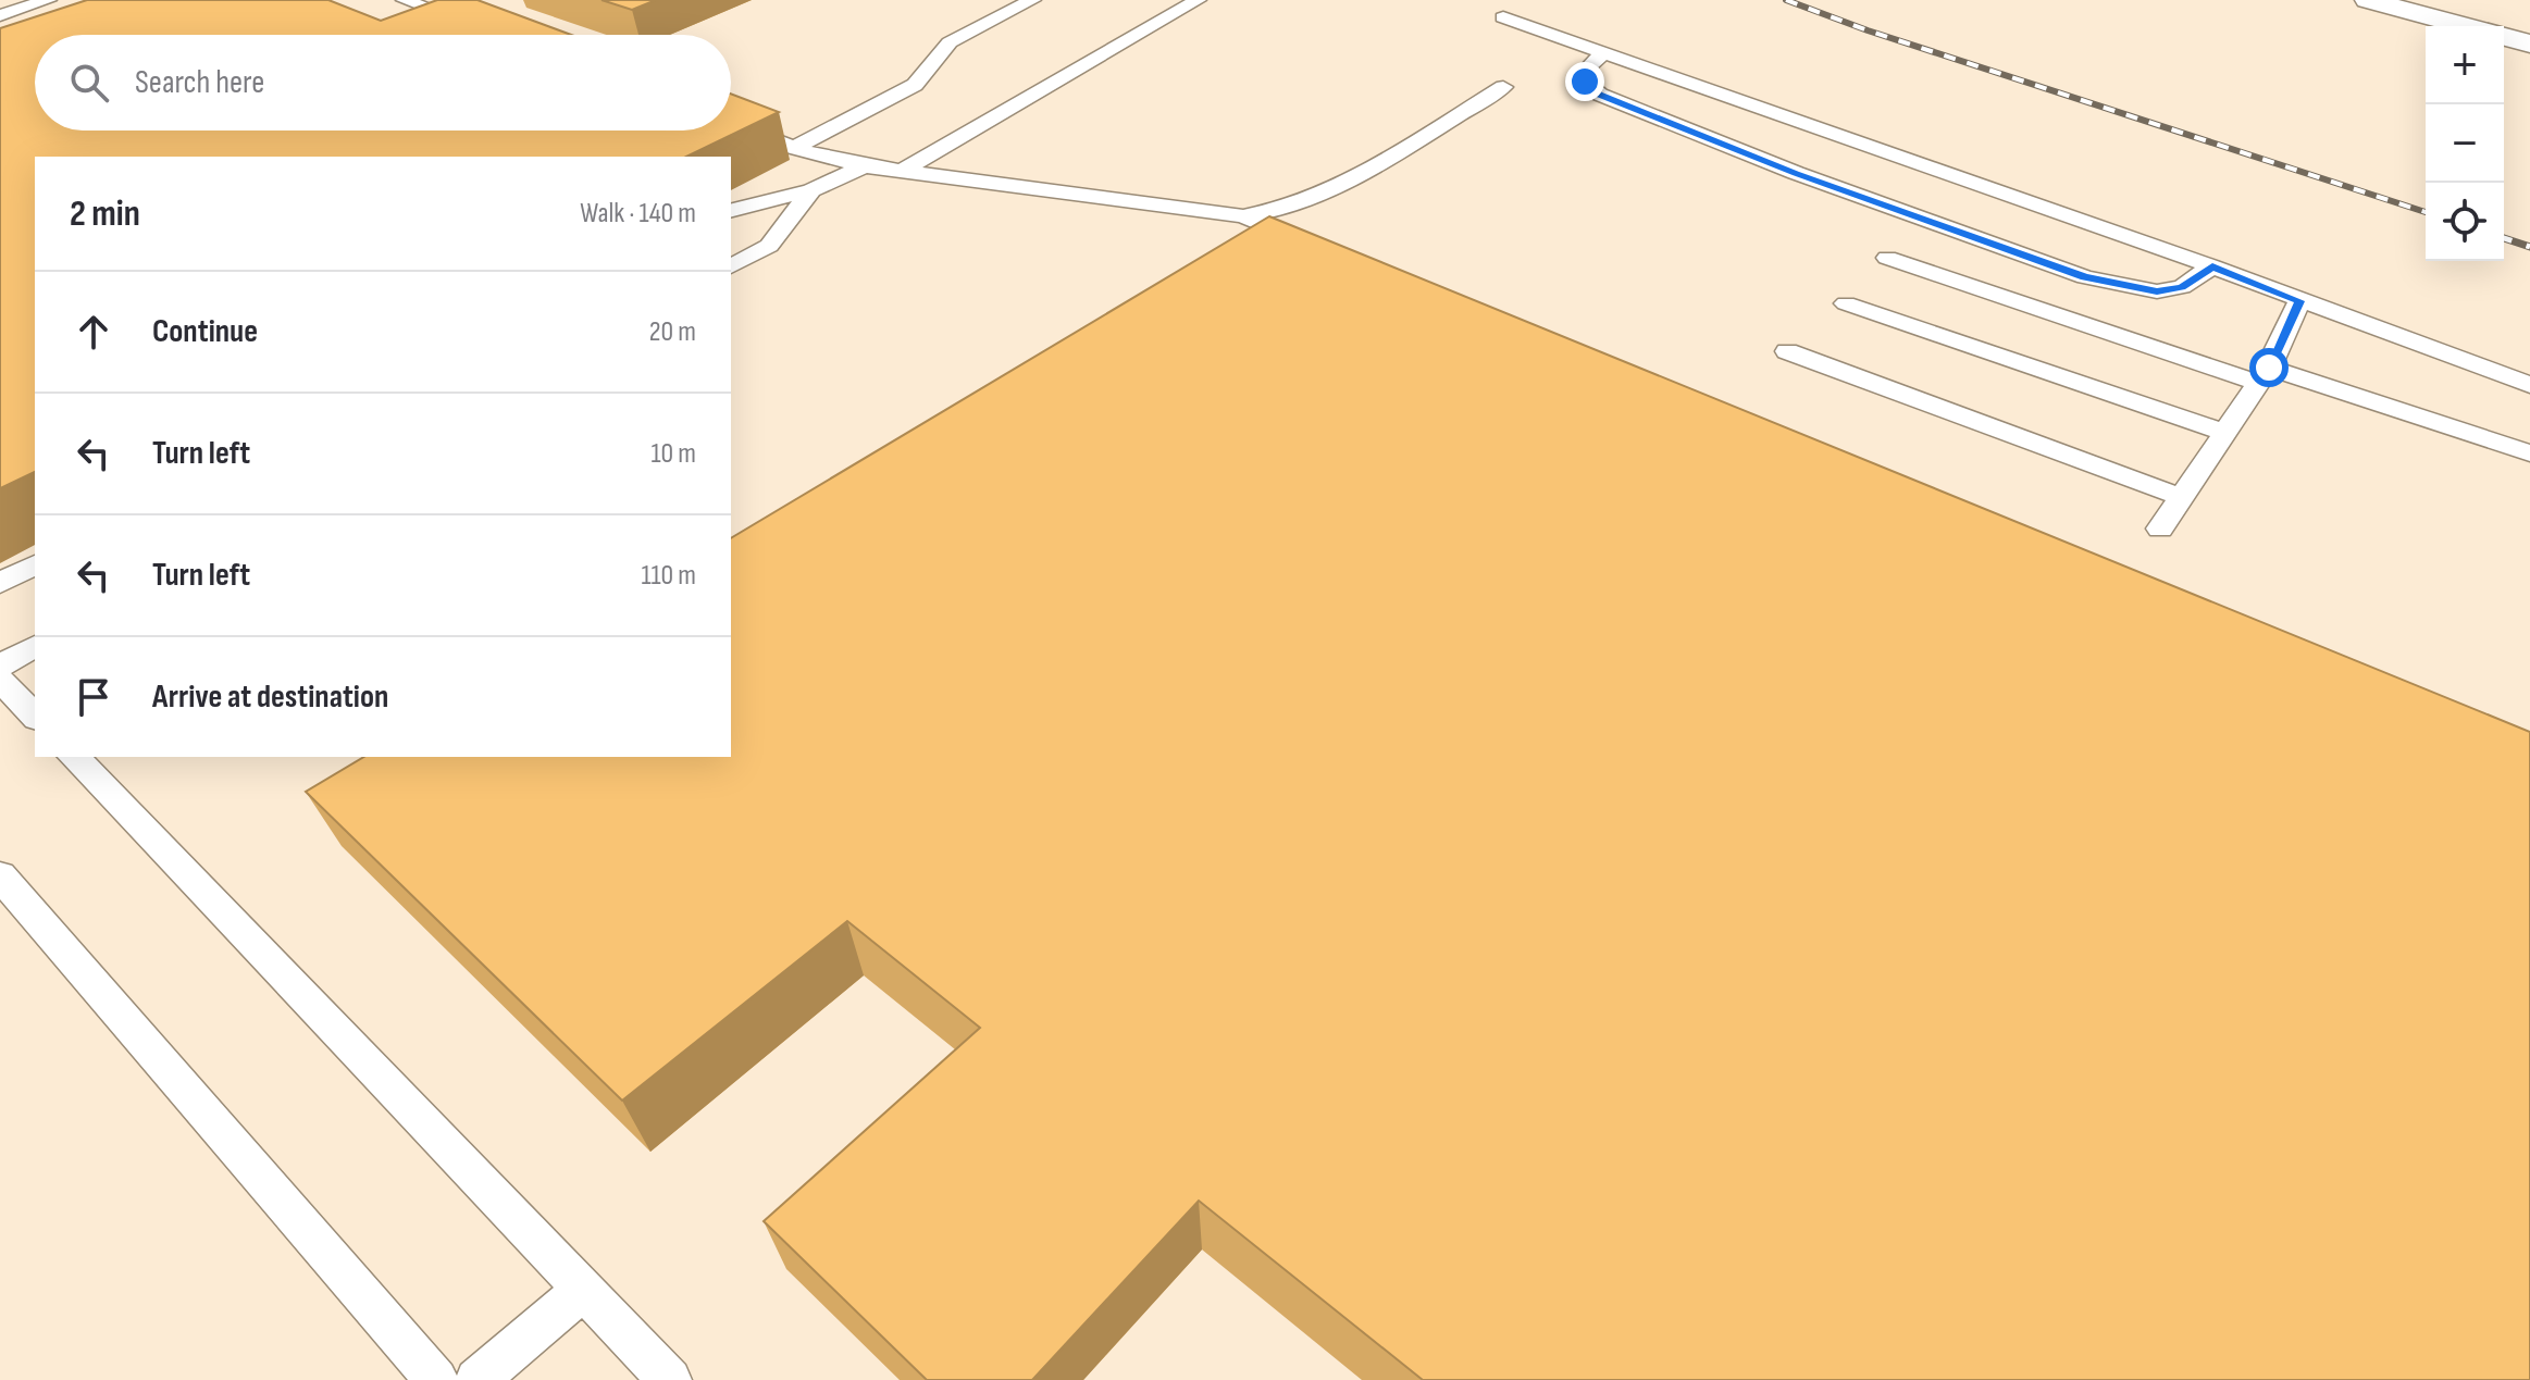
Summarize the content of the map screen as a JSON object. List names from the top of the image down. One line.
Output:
{"page":{"map_buttons":["+","−"],"search":"Search here","heading":["2 min","Walk · 140 m"],"list":[["Continue","20 m"],["Turn left","10 m"],["Turn left","110 m"],"Arrive at destination"]}}
